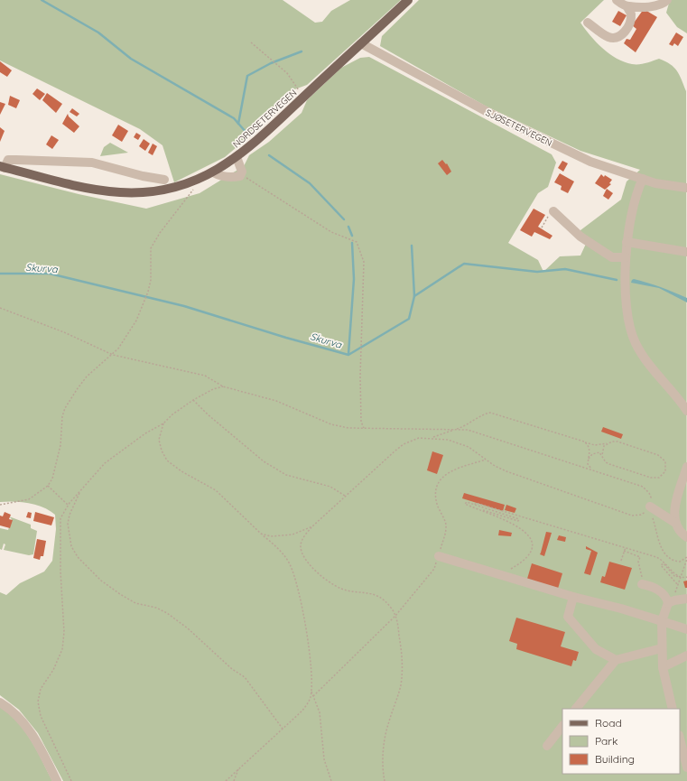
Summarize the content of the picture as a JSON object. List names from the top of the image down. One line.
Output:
{"streets":{"main road":["NORDSETERVEGEN"],"street":["SJØSETERVEGEN"]},"crossings":[["NORDSETERVEGEN","SJØSETERVEGEN"]],"water":["Skurva"],"legend":["Road","Park","Building"]}
